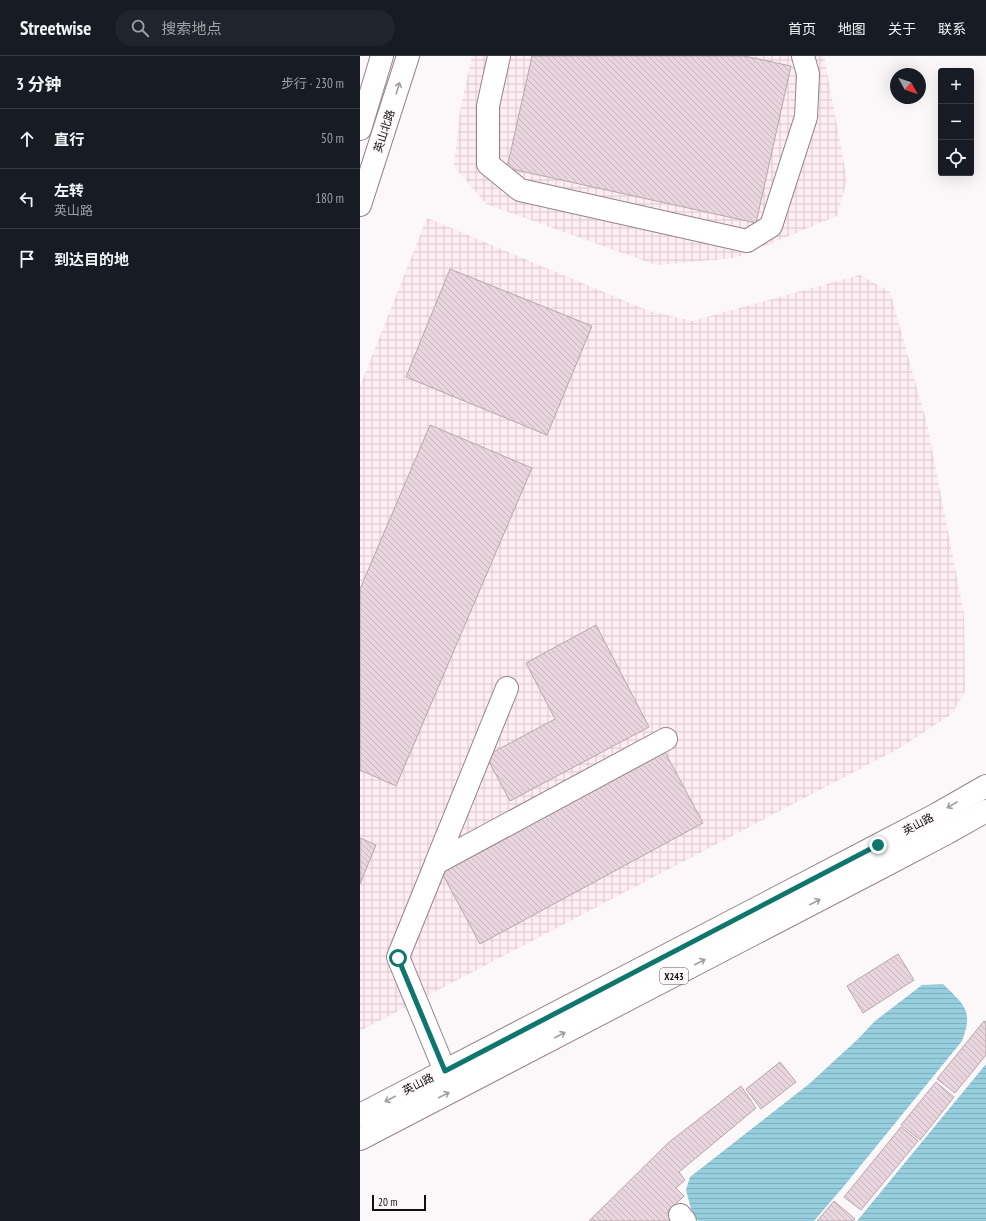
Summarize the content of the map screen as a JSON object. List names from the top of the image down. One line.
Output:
{"streets":{"main road":["英山北路","英山路","X243"]},"scale_bar":"20 m","north":"bottom right","page":{"header":"Streetwise","search":"搜索地点","nav":["首页","地图","关于","联系"],"heading":["3 分钟","步行 · 230 m"],"map_buttons":["+","−"],"list":[["直行","50 m"],["左转","英山路","180 m"],"到达目的地"],"scale":"20 m"}}
